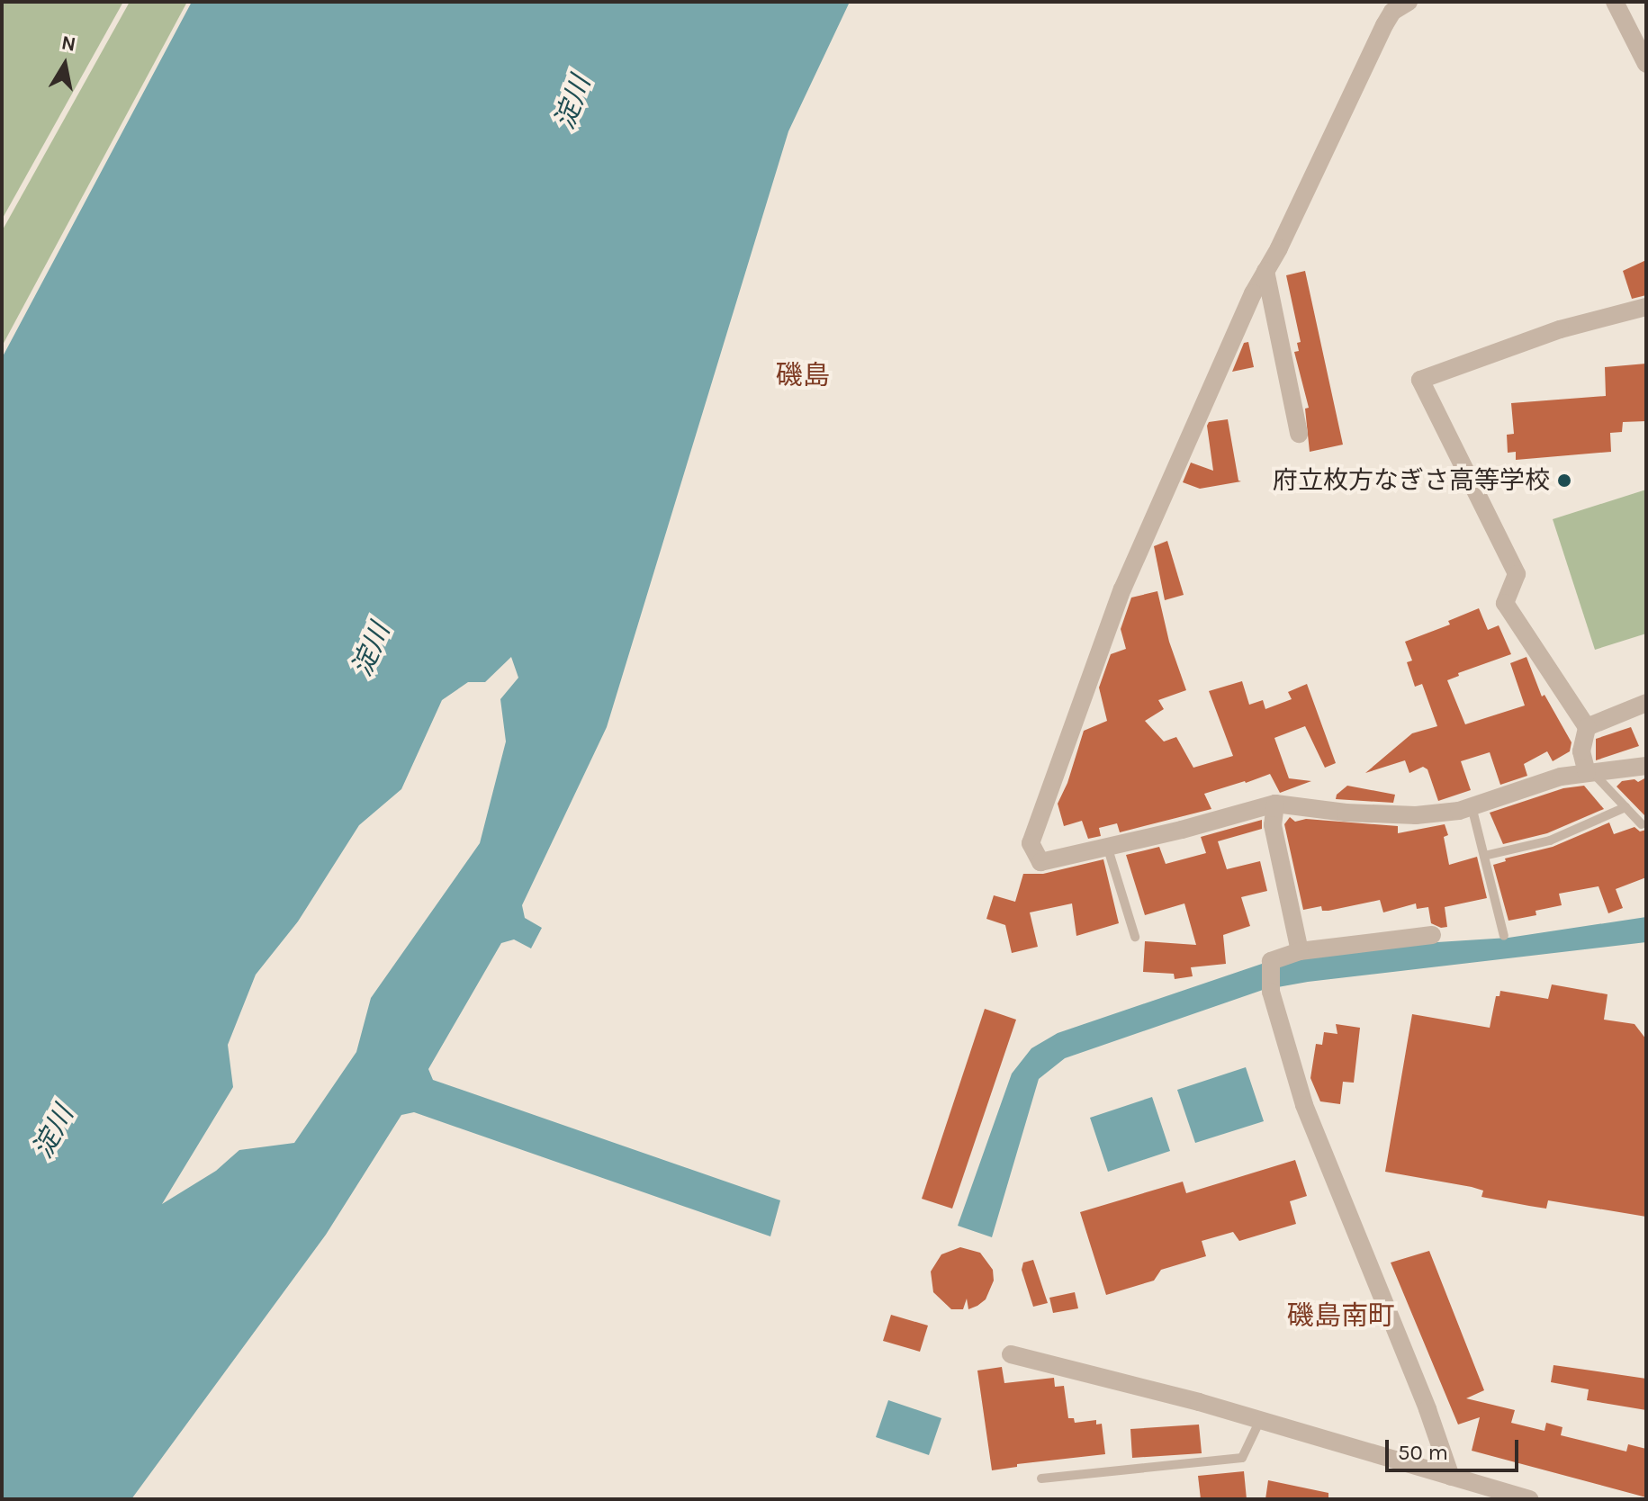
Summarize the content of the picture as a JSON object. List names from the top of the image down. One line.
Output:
{"districts":["磯島","磯島南町"],"water":["淀川"],"places":["府立枚方なぎさ高等学校"],"scale_bar":"50 m","north":"top"}
